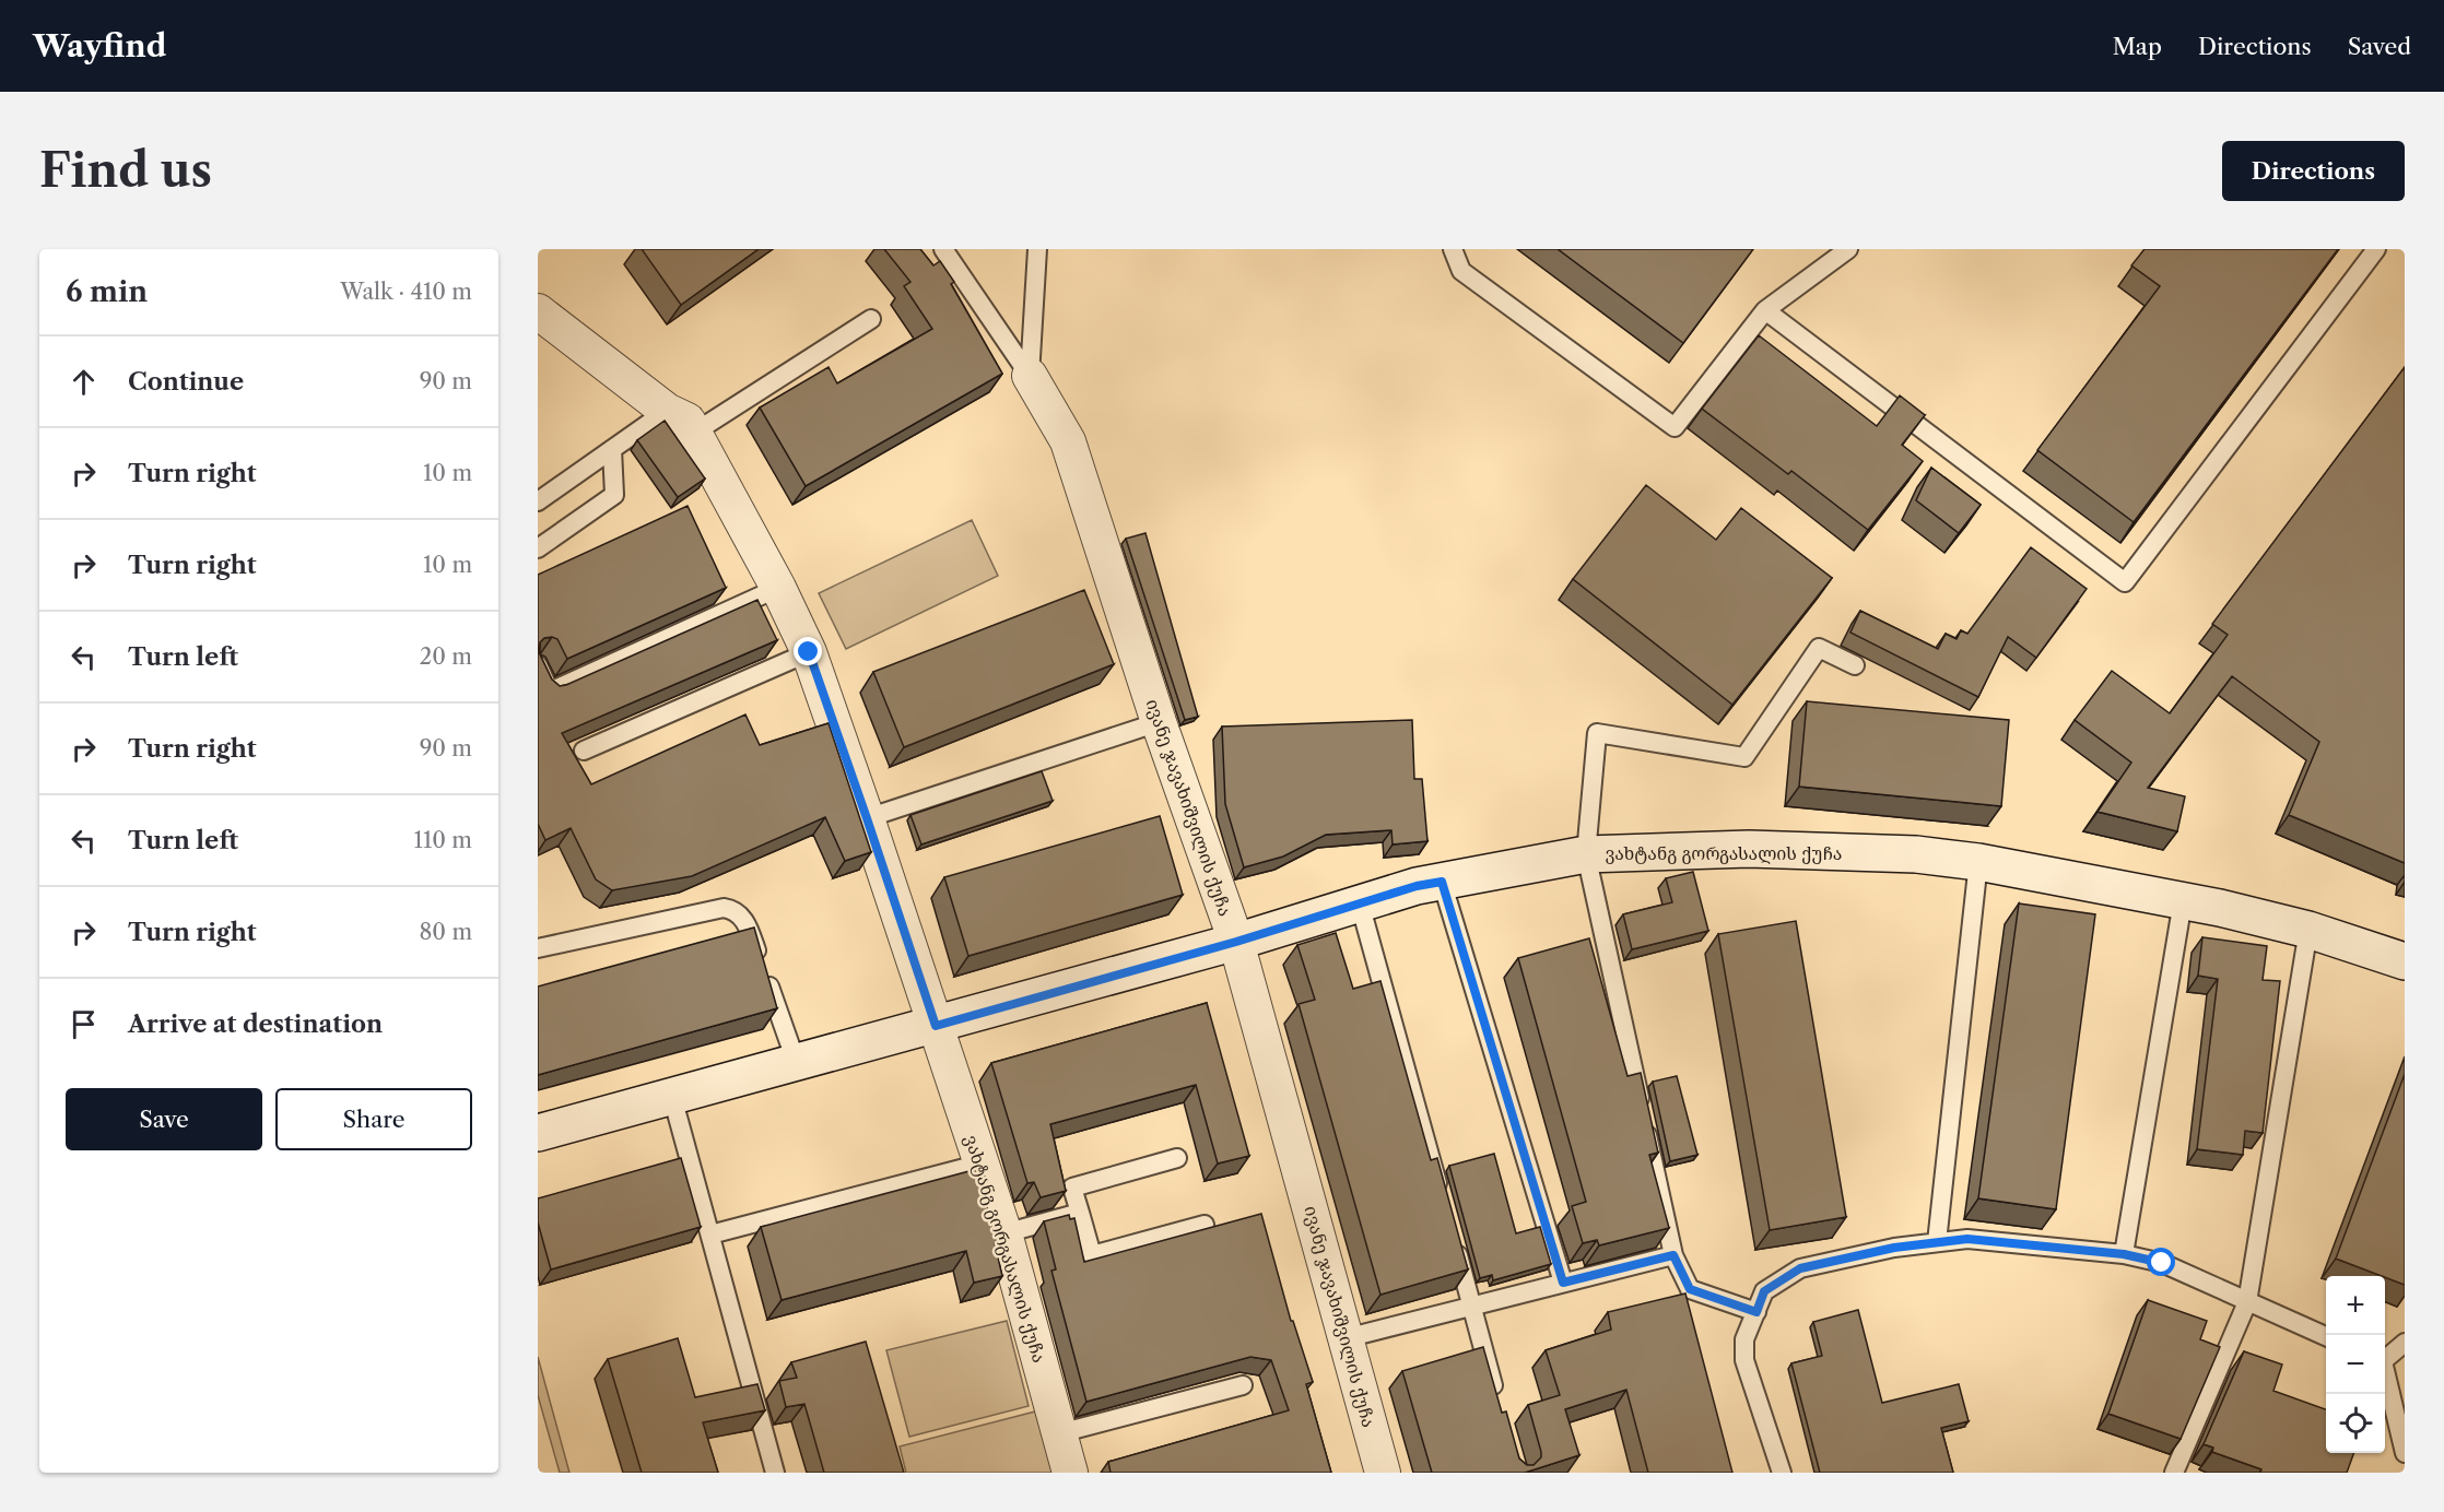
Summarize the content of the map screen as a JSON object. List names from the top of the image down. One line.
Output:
{"streets":{"street":["ივანე ჯავახიშვილის ქუჩა","ვახტანგ გორგასალის ქუჩა"]},"crossings":[["ივანე ჯავახიშვილის ქუჩა","ვახტანგ გორგასალის ქუჩა"]],"page":{"header":"Wayfind","nav":["Map","Directions","Saved"],"buttons":["Directions",["Save","Share"]],"title":"Find us","heading":["6 min","Walk · 410 m"],"list":[["Continue","90 m"],["Turn right","10 m"],["Turn right","10 m"],["Turn left","20 m"],["Turn right","90 m"],["Turn left","110 m"],["Turn right","80 m"],"Arrive at destination"],"map_buttons":["+","−"]}}
